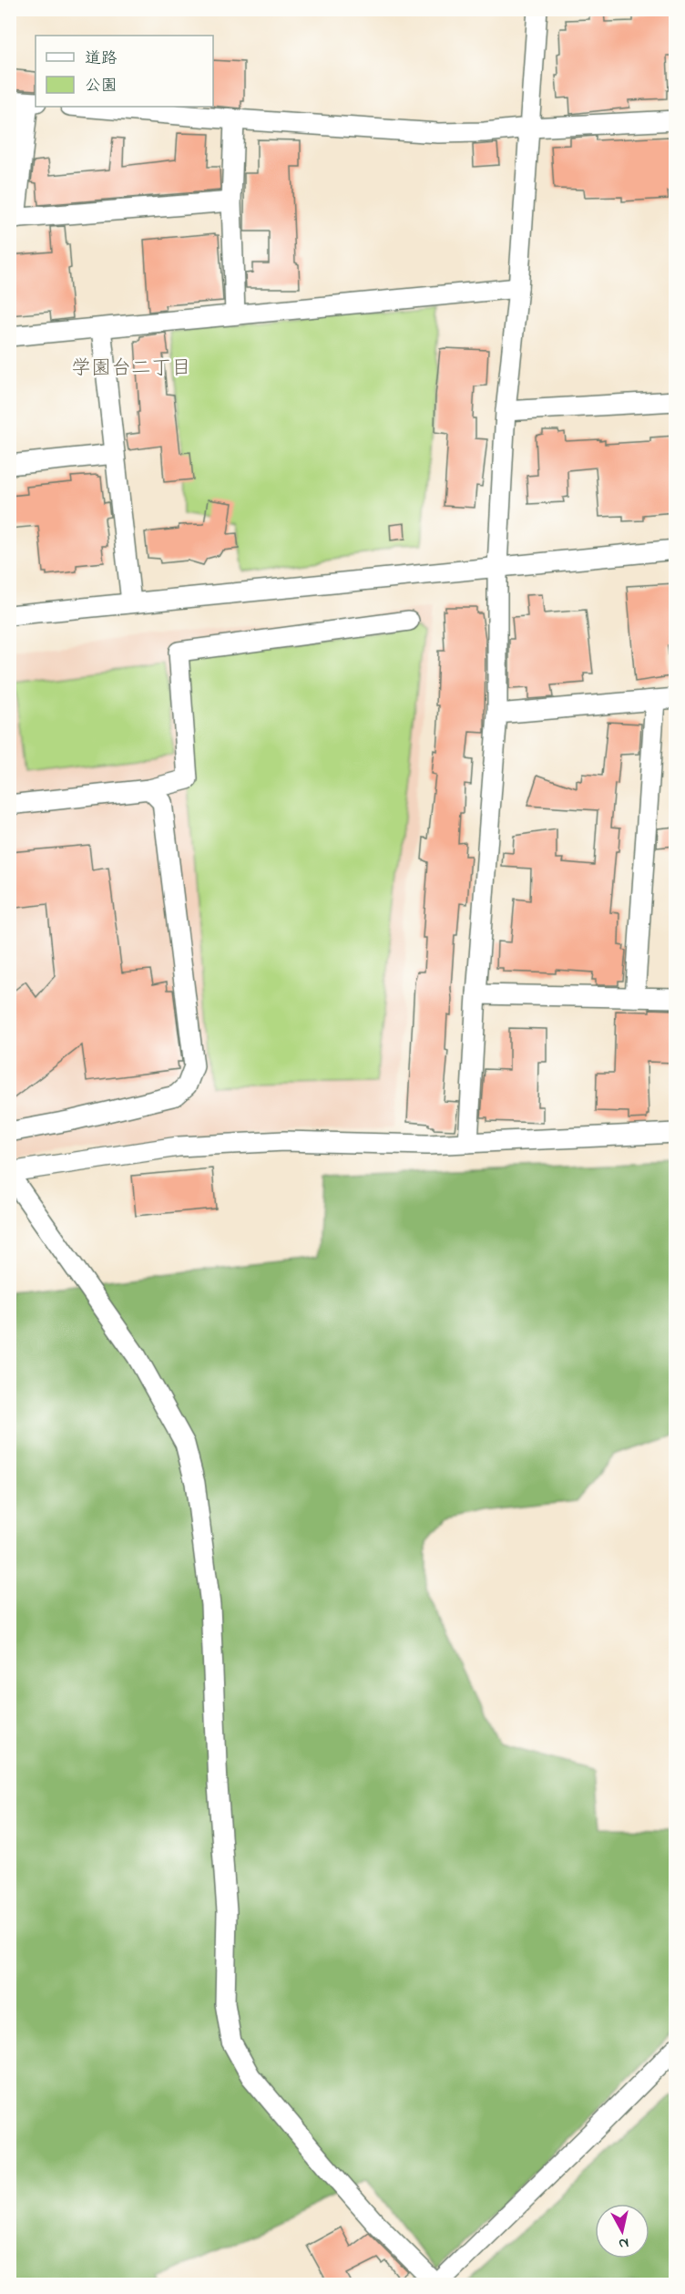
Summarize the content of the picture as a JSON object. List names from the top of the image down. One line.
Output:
{"districts":["学園台二丁目"],"legend":["道路","公園"],"north":"bottom"}
